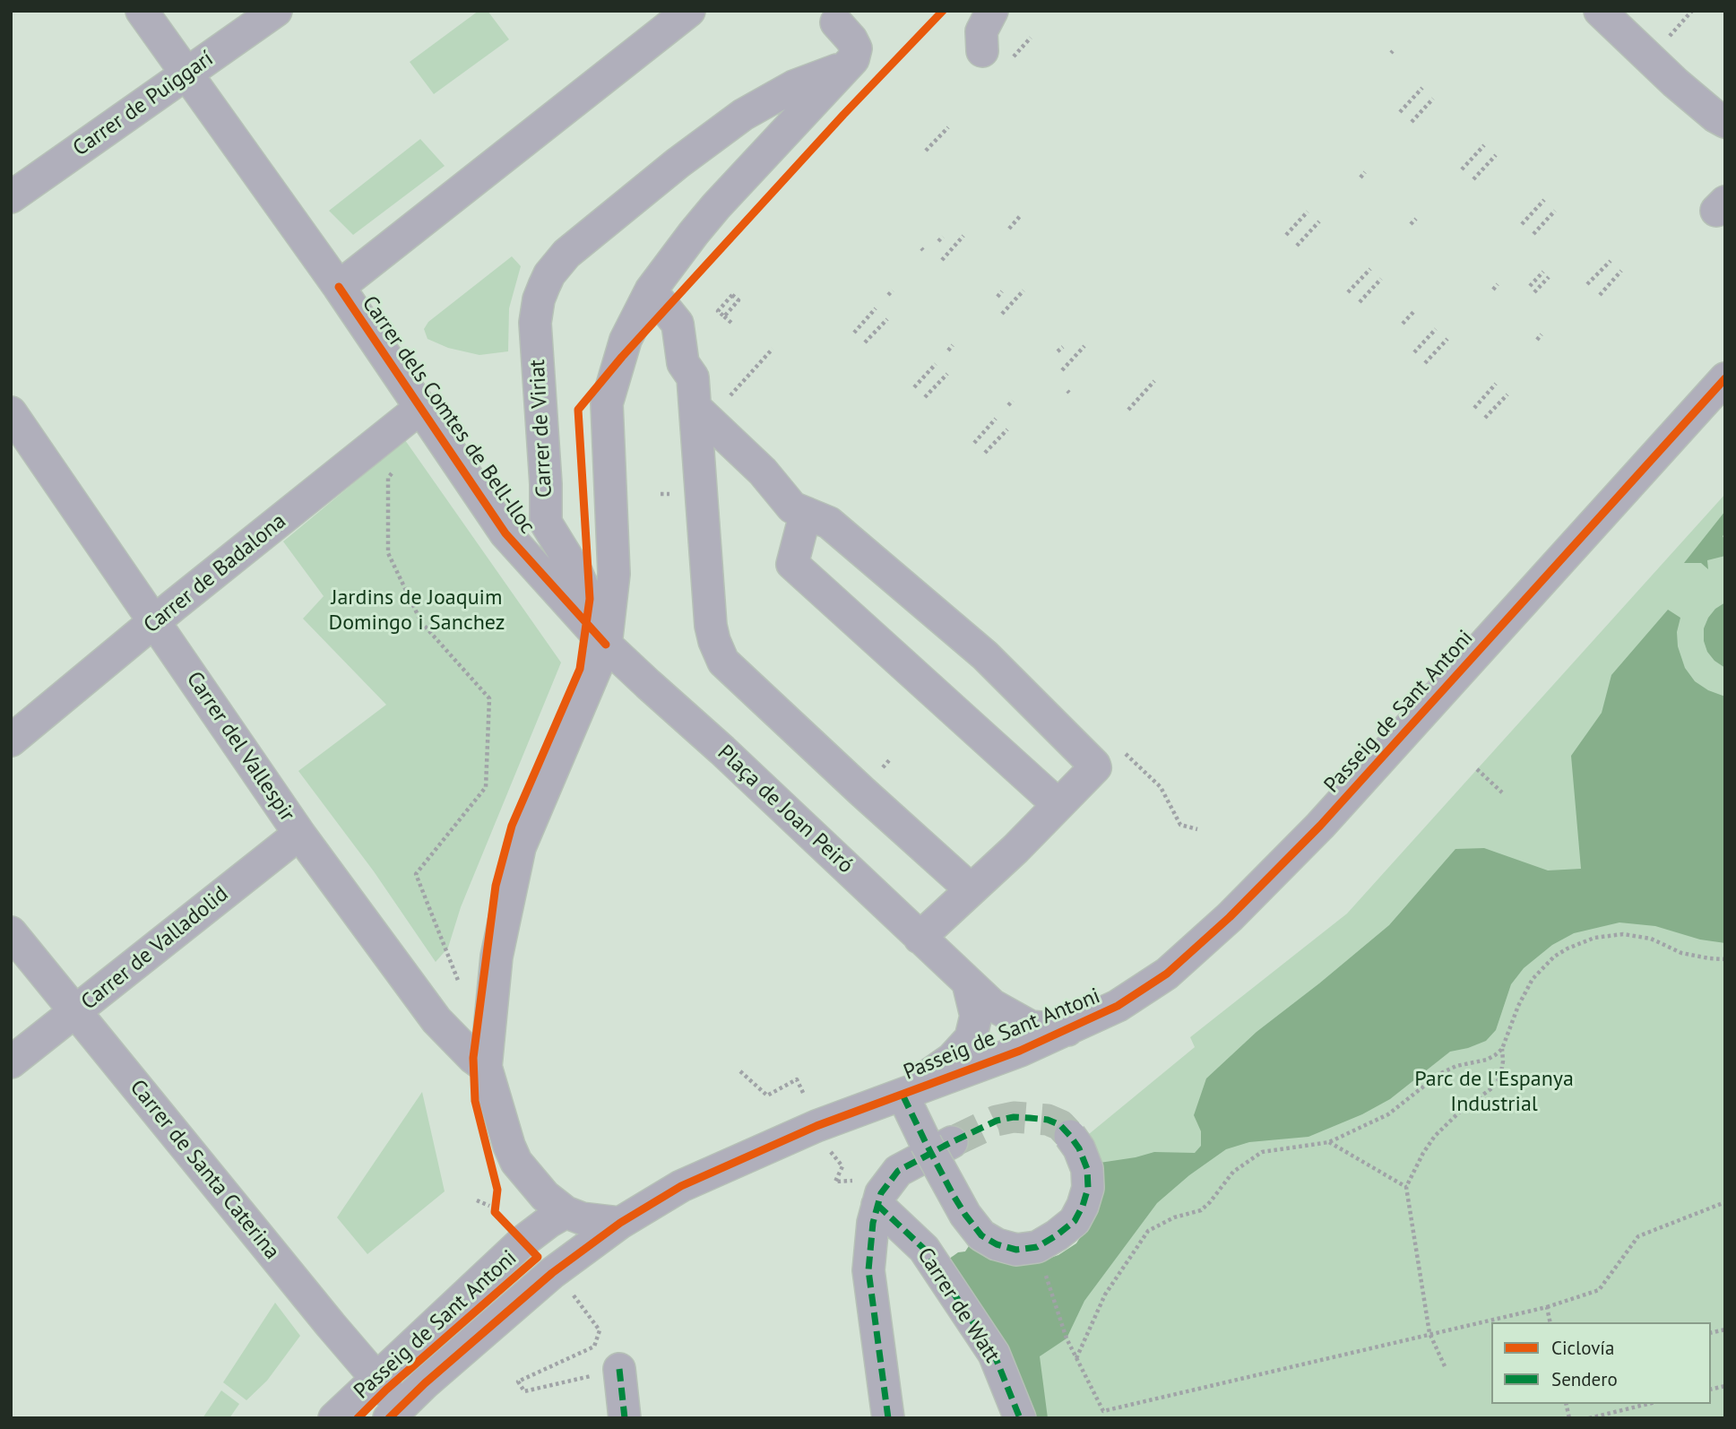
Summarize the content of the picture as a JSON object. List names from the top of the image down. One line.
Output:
{"streets":{"street":["Carrer de Puiggarí","Carrer dels Comtes de Bell-lloc","Carrer de Viriat","Carrer de Badalona","Passeig de Sant Antoni","Carrer del Vallespir","Plaça de Joan Peiró","Carrer de Valladolid","Carrer de Santa Caterina","Carrer de Watt"]},"crossings":[["Carrer de Puiggarí","Carrer dels Comtes de Bell-lloc"],["Carrer dels Comtes de Bell-lloc","Carrer de Viriat"],["Carrer dels Comtes de Bell-lloc","Carrer de Badalona"],["Carrer dels Comtes de Bell-lloc","Plaça de Joan Peiró"],["Carrer de Badalona","Carrer del Vallespir"],["Passeig de Sant Antoni","Plaça de Joan Peiró"],["Passeig de Sant Antoni","Carrer de Santa Caterina"],["Carrer del Vallespir","Carrer de Valladolid"],["Carrer de Valladolid","Carrer de Santa Caterina"]],"parks":["Jardins de Joaquim Domingo i Sanchez","Parc de l'Espanya Industrial"],"legend":["Ciclovía","Sendero"]}
